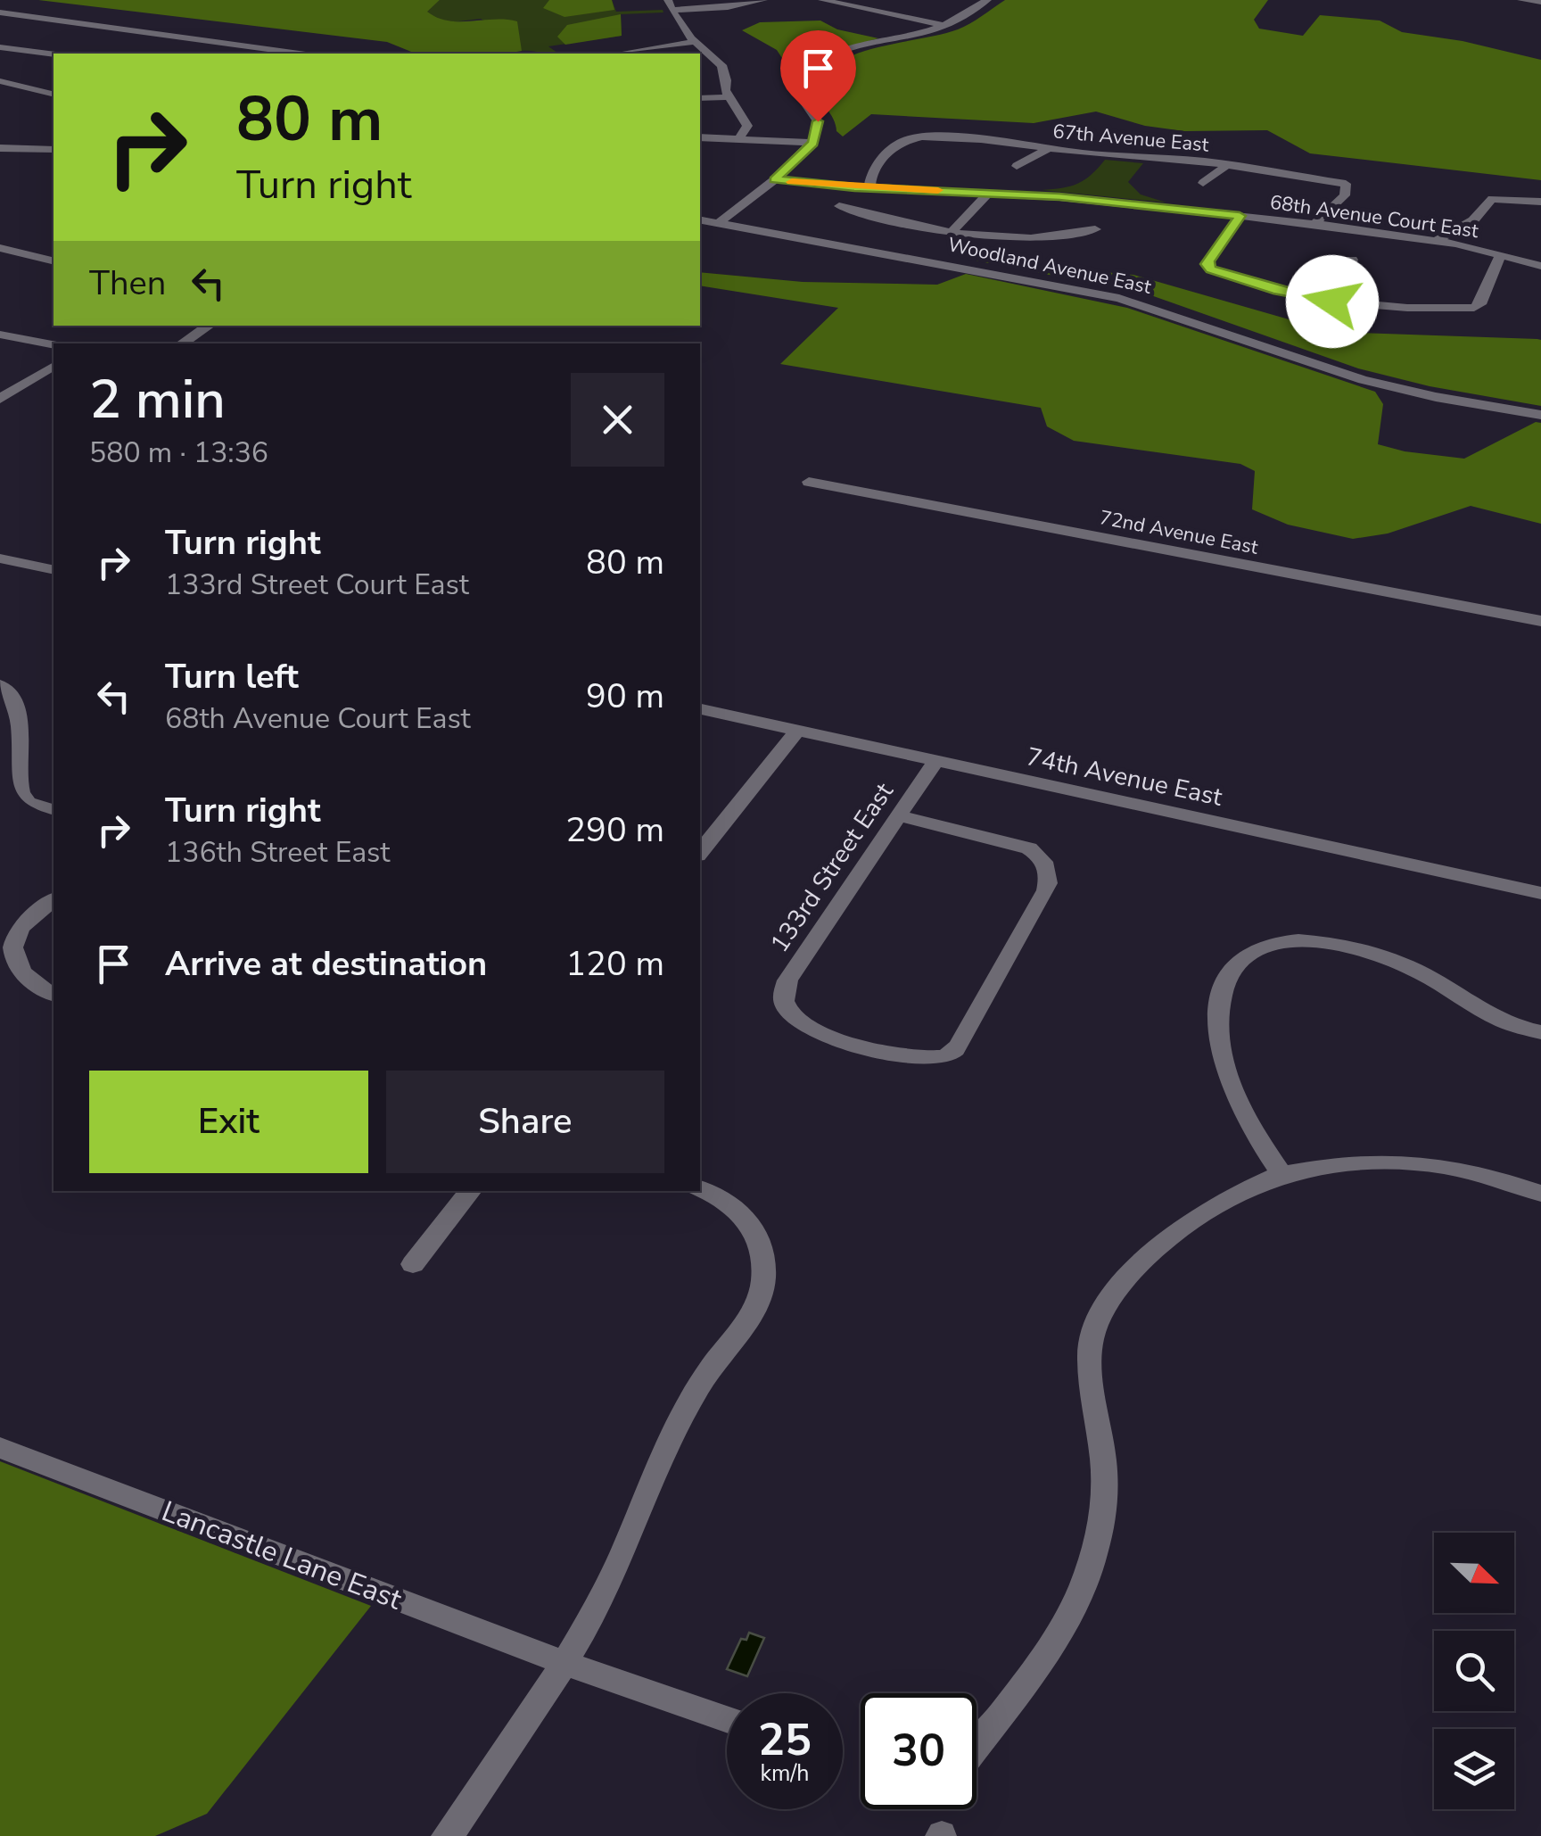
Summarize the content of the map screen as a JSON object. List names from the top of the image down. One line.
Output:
{"streets":{"street":["67th Avenue East","68th Avenue Court East","Woodland Avenue East","72nd Avenue East","74th Avenue East","133rd Street East","Lancastle Lane East"]},"crossings":[["67th Avenue East","68th Avenue Court East"],["74th Avenue East","133rd Street East"]],"north":"bottom right","page":{"turn":["80 m","Turn right"],"then":"Then","heading":["2 min","580 m · 13:36"],"list":[{"name":"Turn right","note":"133rd Street Court East","value":"80 m"},{"name":"Turn left","note":"68th Avenue Court East","value":"90 m"},{"name":"Turn right","note":"136th Street East","value":"290 m"},{"name":"Arrive at destination","value":"120 m"}],"buttons":["Exit","Share"],"speed":"25 km/h","limit":"30"}}
